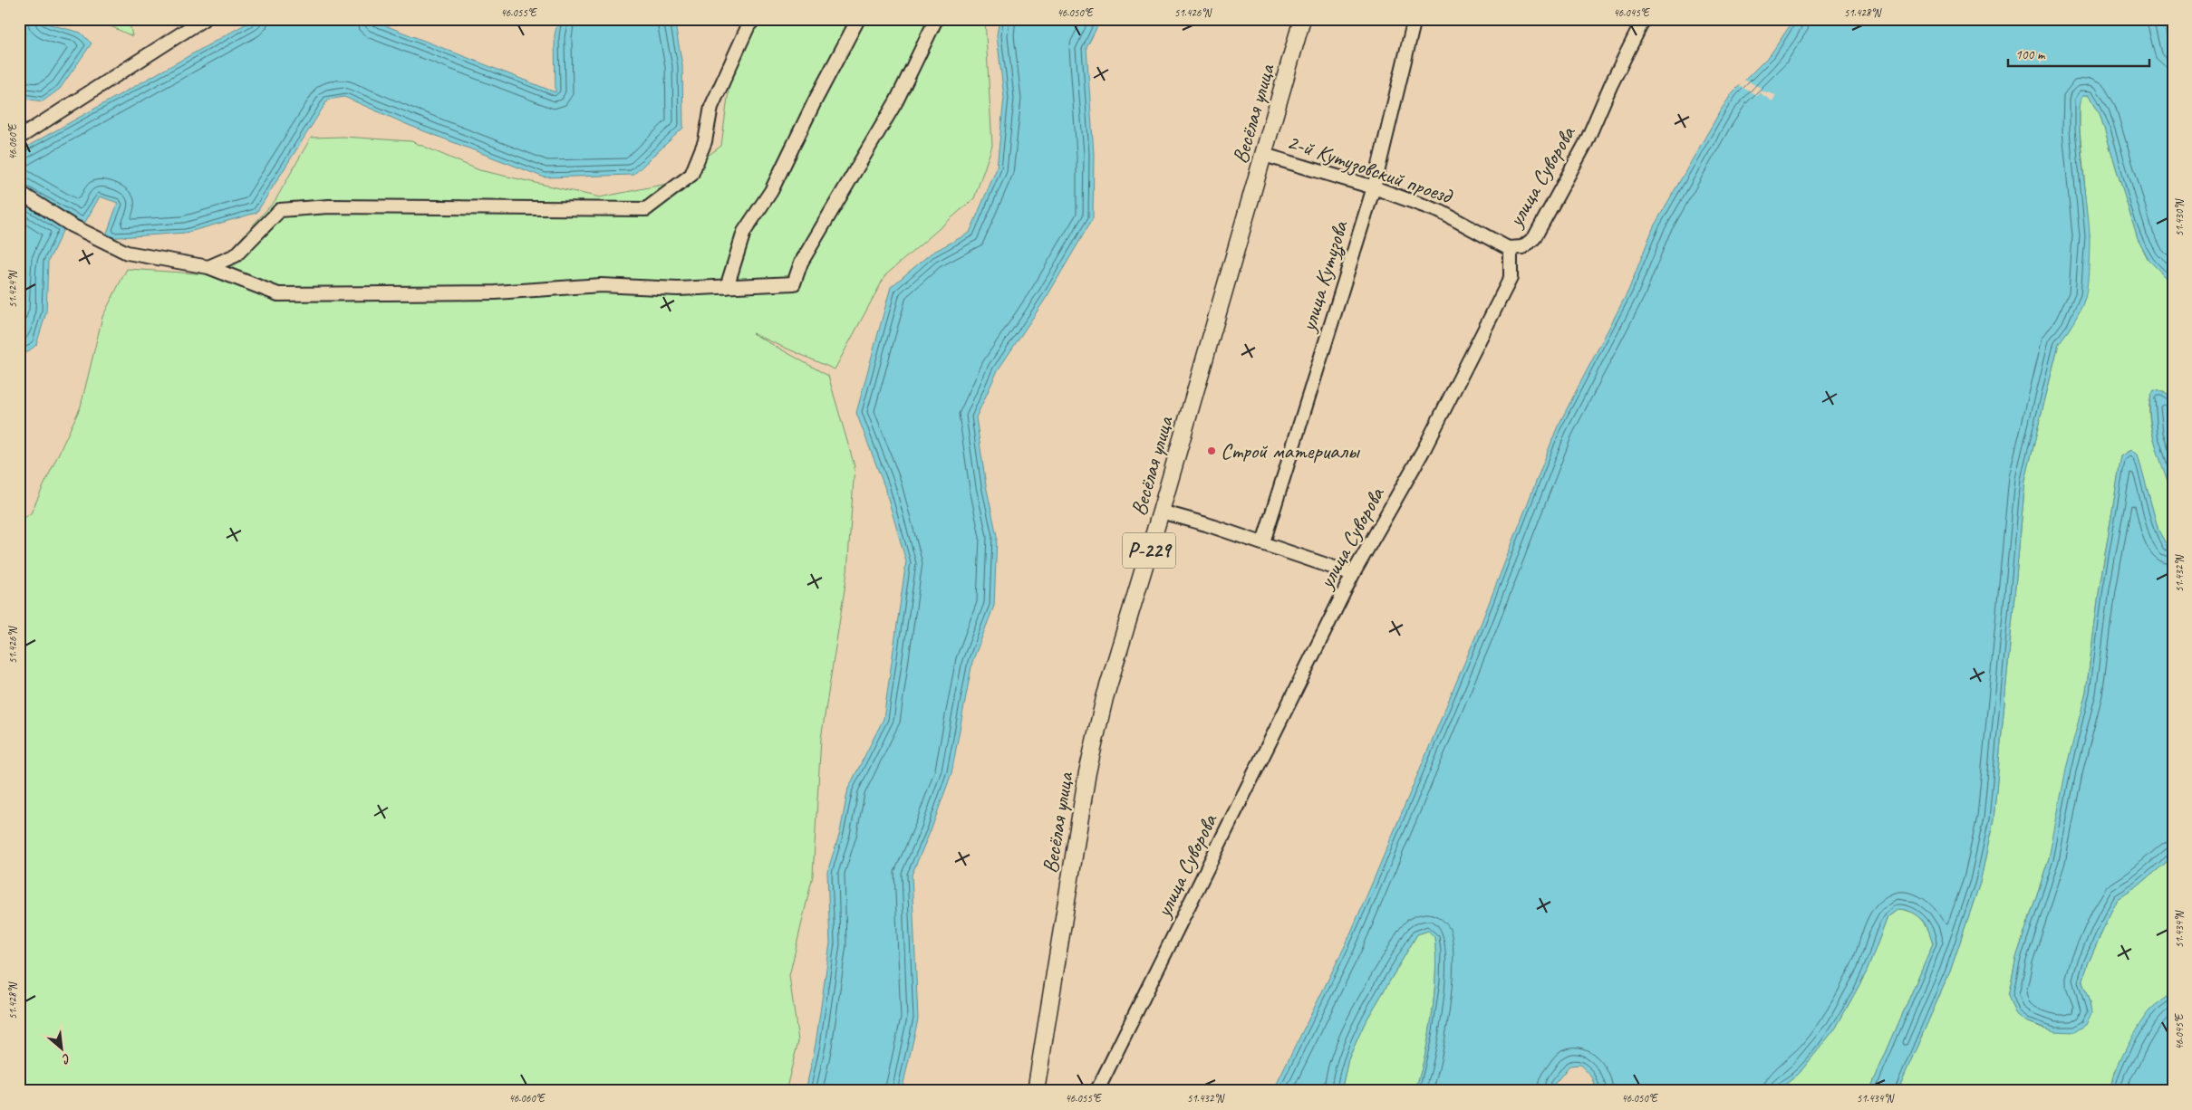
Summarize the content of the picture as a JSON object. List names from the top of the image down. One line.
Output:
{"streets":{"main road":["Весёлая улица","Р-229"],"street":["2-й Кутузовский проезд","улица Суворова","улица Кутузова"]},"crossings":[["Весёлая улица","2-й Кутузовский проезд"],["2-й Кутузовский проезд","улица Суворова"],["2-й Кутузовский проезд","улица Кутузова"]],"places":["Строй материалы"],"scale_bar":"100 m","north":"bottom right","coordinates":["46.055°E","46.050°E","51.426°N","46.045°E","51.428°N","46.060°E","51.430°N","51.424°N","51.432°N","51.434°N"]}
